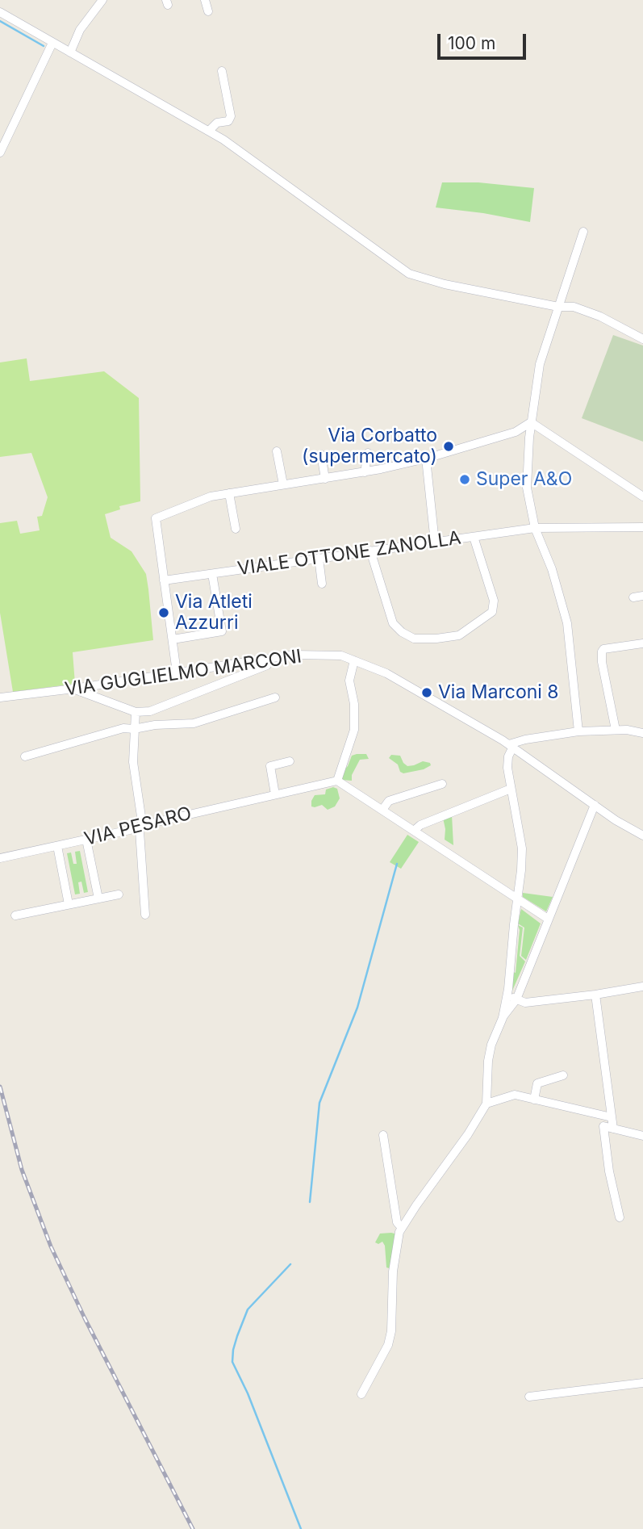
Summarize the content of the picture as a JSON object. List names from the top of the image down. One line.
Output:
{"streets":{"street":["VIALE OTTONE ZANOLLA","VIA GUGLIELMO MARCONI","VIA PESARO"]},"places":["Via Corbatto (supermercato)","Super A&O","Via Atleti Azzurri","Via Marconi 8"],"scale_bar":"100 m"}
